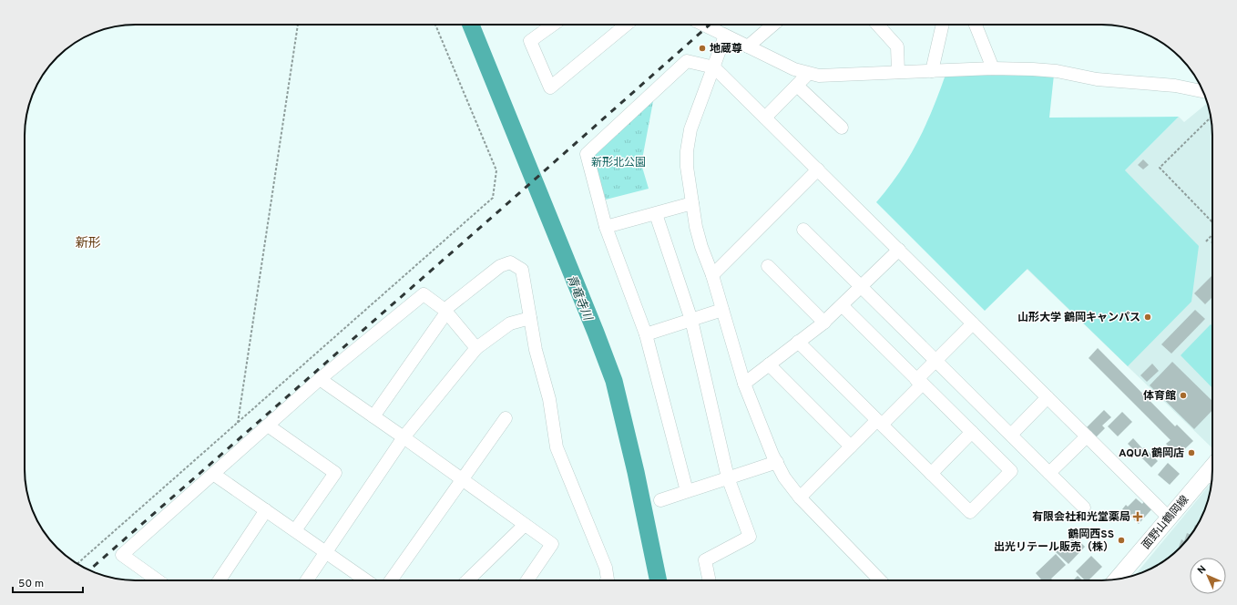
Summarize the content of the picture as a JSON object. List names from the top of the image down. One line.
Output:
{"streets":{"main road":["面野山鶴岡線"]},"districts":["新形"],"water":["青竜寺川"],"parks":["新形北公園"],"places":{"other":["地蔵尊","山形大学 鶴岡キャンパス","体育館","AQUA 鶴岡店","鶴岡西SS 出光リテール販売（株）"],"health":["有限会社和光堂薬局"]},"scale_bar":"50 m","north":"top left"}
